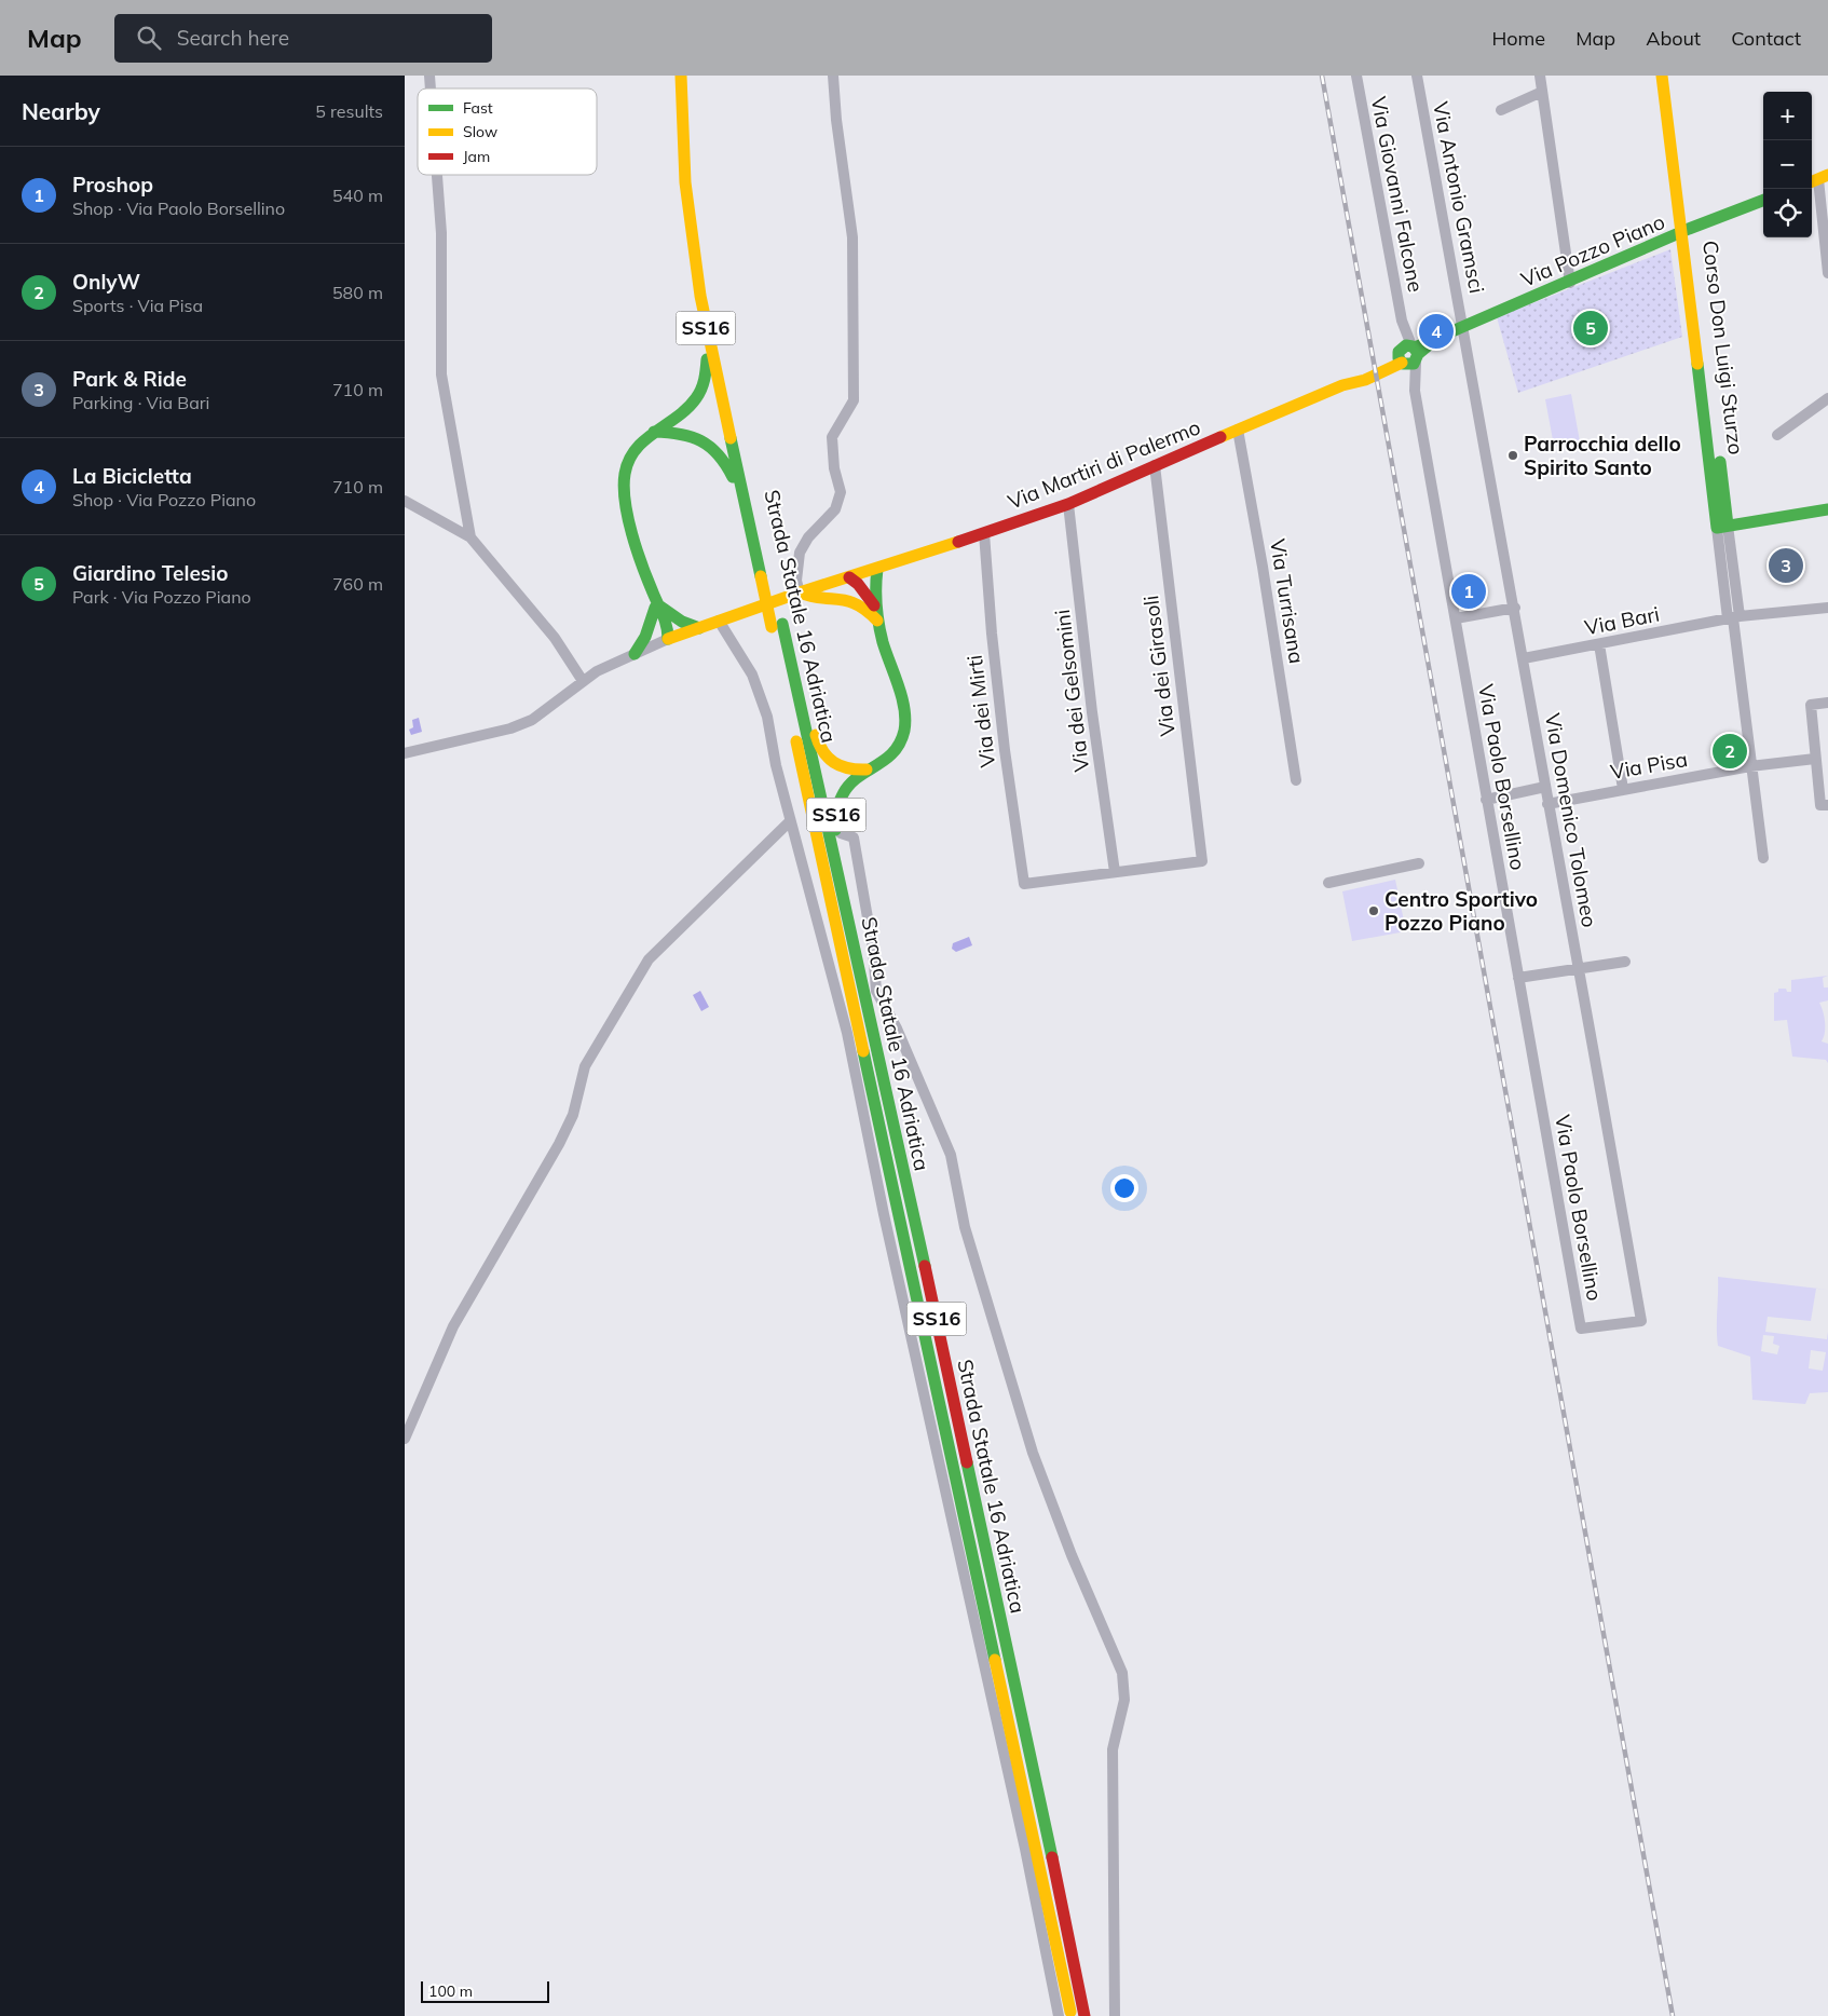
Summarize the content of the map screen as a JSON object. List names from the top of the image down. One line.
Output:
{"streets":{"main road":["Via Pozzo Piano","SS16","Corso Don Luigi Sturzo","Via Martiri di Palermo","Strada Statale 16 Adriatica"],"street":["Via Giovanni Falcone","Via Antonio Gramsci","Via Turrisana","Via Bari","Via dei Girasoli","Via dei Gelsomini","Via dei Mirti","Via Pisa","Via Paolo Borsellino","Via Domenico Tolomeo"]},"crossings":[["Via Giovanni Falcone","Via Pozzo Piano"],["Via Giovanni Falcone","Via Paolo Borsellino"],["Via Antonio Gramsci","Via Pozzo Piano"],["Via Antonio Gramsci","Via Domenico Tolomeo"],["Via Pozzo Piano","Corso Don Luigi Sturzo"],["Via Pozzo Piano","Via Martiri di Palermo"],["Via Pozzo Piano","Via Paolo Borsellino"],["Via Pozzo Piano","Via Domenico Tolomeo"],["SS16","Via Martiri di Palermo"],["SS16","Strada Statale 16 Adriatica"],["Corso Don Luigi Sturzo","Via Bari"],["Corso Don Luigi Sturzo","Via Pisa"],["Via Martiri di Palermo","Via Turrisana"],["Via Martiri di Palermo","Via dei Girasoli"],["Via Martiri di Palermo","Via dei Gelsomini"],["Via Martiri di Palermo","Via dei Mirti"],["Via Bari","Via Domenico Tolomeo"],["Via dei Girasoli","Via dei Gelsomini"],["Via dei Girasoli","Via dei Mirti"],["Via dei Gelsomini","Via dei Mirti"],["Via Pisa","Via Domenico Tolomeo"],["Via Paolo Borsellino","Via Domenico Tolomeo"]],"places":["Parrocchia dello Spirito Santo","Centro Sportivo Pozzo Piano"],"legend":["Fast","Slow","Jam"],"scale_bar":"100 m","page":{"header":"Map","search":"Search here","nav":["Home","Map","About","Contact"],"heading":["Nearby","5 results"],"map_buttons":["+","−"],"list":[{"mark":"1","name":"Proshop","note":"Shop · Via Paolo Borsellino","value":"540 m"},{"mark":"2","name":"OnlyW","note":"Sports · Via Pisa","value":"580 m"},{"mark":"3","name":"Park & Ride","note":"Parking · Via Bari","value":"710 m"},{"mark":"4","name":"La Bicicletta","note":"Shop · Via Pozzo Piano","value":"710 m"},{"mark":"5","name":"Giardino Telesio","note":"Park · Via Pozzo Piano","value":"760 m"}],"pins":["5","4","3","1","2"],"scale":"100 m"}}
